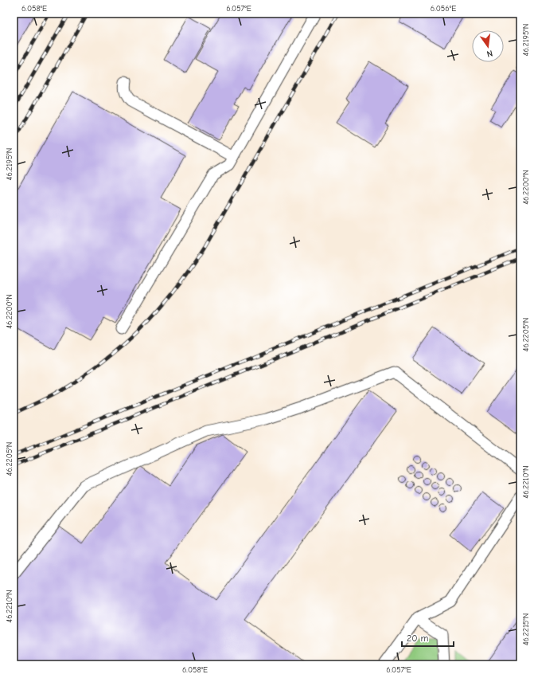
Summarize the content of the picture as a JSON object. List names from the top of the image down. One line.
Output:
{"scale_bar":"20 m","north":"bottom","coordinates":["6.058°E","6.057°E","6.056°E","46.2195°N","46.2200°N","46.2205°N","46.2210°N","46.2215°N"]}
